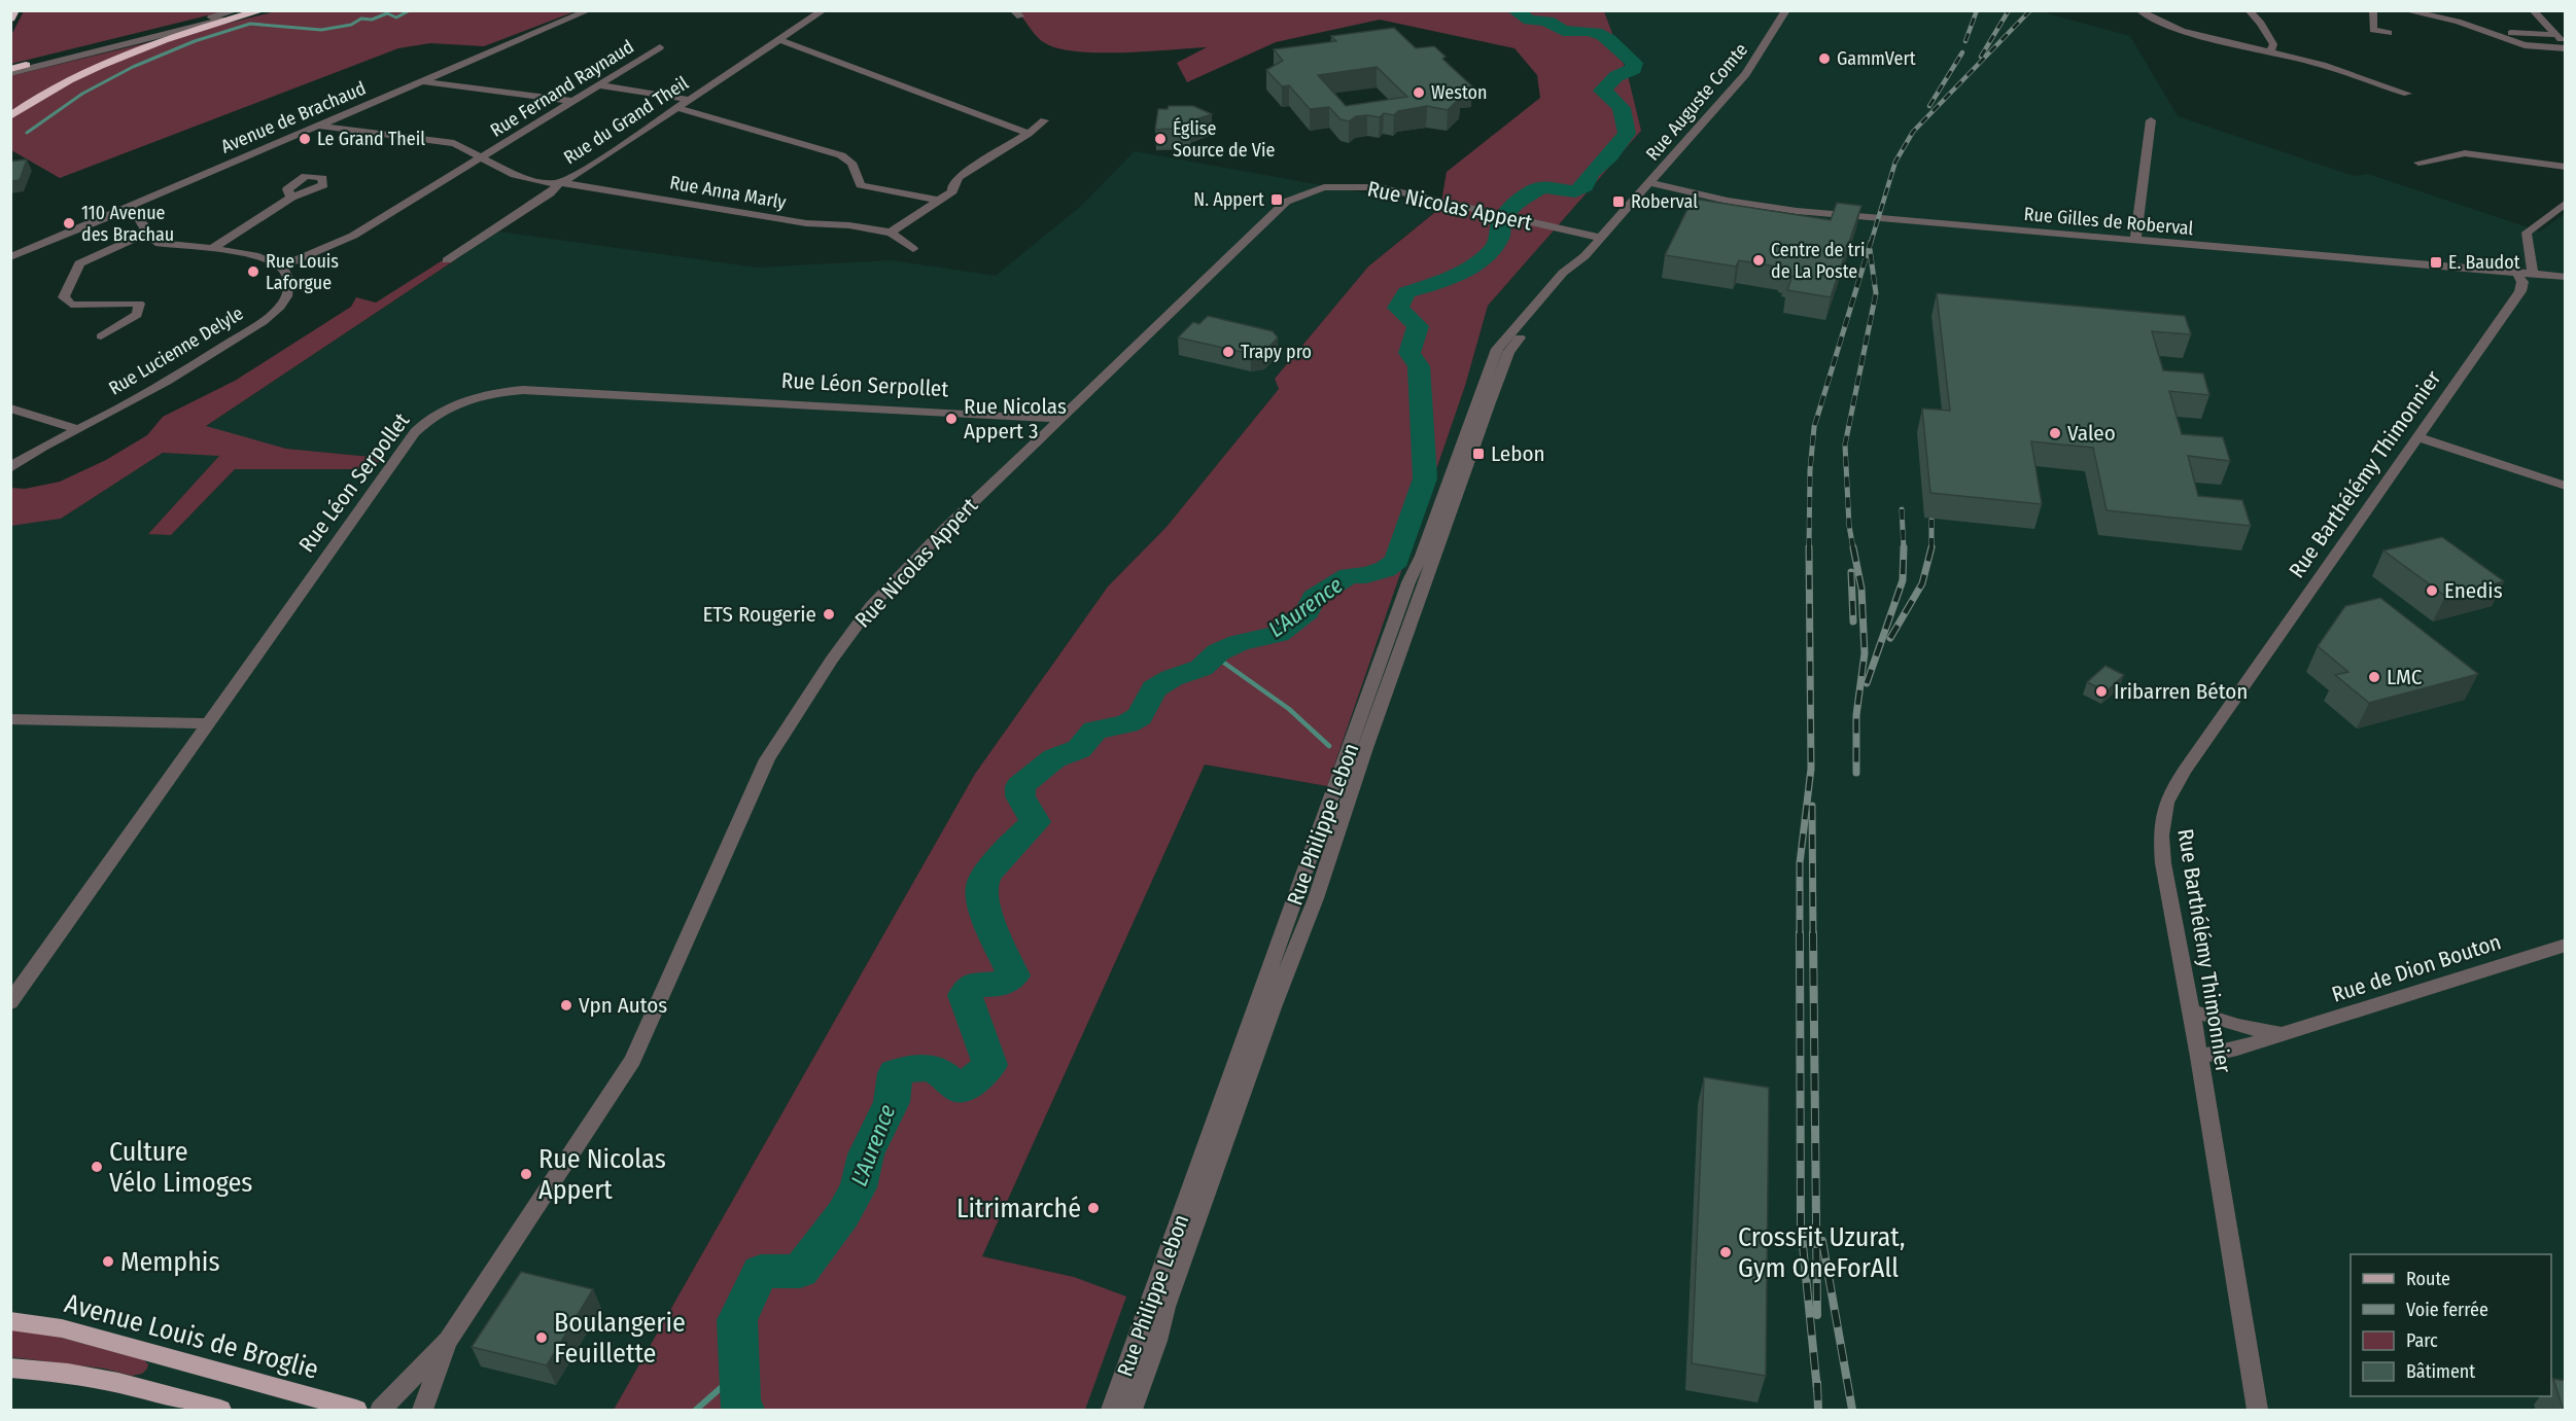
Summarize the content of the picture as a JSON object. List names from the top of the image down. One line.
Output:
{"streets":{"main road":["Avenue Louis de Broglie"],"street":["Rue Fernand Raynaud","Rue Auguste Comte","Avenue de Brachaud","Rue du Grand Theil","Rue Anna Marly","Rue Nicolas Appert","Rue Gilles de Roberval","Rue Lucienne Delyle","Rue Léon Serpollet","Rue Barthélémy Thimonnier","Rue Philippe Lebon","Rue de Dion Bouton"]},"crossings":[["Rue Fernand Raynaud","Rue Anna Marly"],["Rue Auguste Comte","Rue Gilles de Roberval"],["Rue Auguste Comte","Rue Philippe Lebon"],["Avenue de Brachaud","Rue Anna Marly"],["Rue du Grand Theil","Rue Anna Marly"],["Rue Nicolas Appert","Rue Léon Serpollet"],["Rue Nicolas Appert","Rue Philippe Lebon"],["Rue Gilles de Roberval","Rue Barthélémy Thimonnier"],["Rue Gilles de Roberval","Rue Philippe Lebon"],["Rue Barthélémy Thimonnier","Rue de Dion Bouton"]],"water":["L'Aurence"],"places":{"other":["GammVert","Weston","Le Grand Theil","Église Source de Vie","110 Avenue des Brachau","Centre de tri de La Poste","Rue Louis Laforgue","Trapy pro","Rue Nicolas Appert 3","Valeo","Enedis","ETS Rougerie","LMC","Iribarren Béton","Vpn Autos","Culture Vélo Limoges","Rue Nicolas Appert","Litrimarché","CrossFit Uzurat, Gym OneForAll","Memphis","Boulangerie Feuillette"],"transit":["N. Appert","Roberval","E. Baudot","Lebon"]},"legend":["Route","Voie ferrée","Parc","Bâtiment"]}
